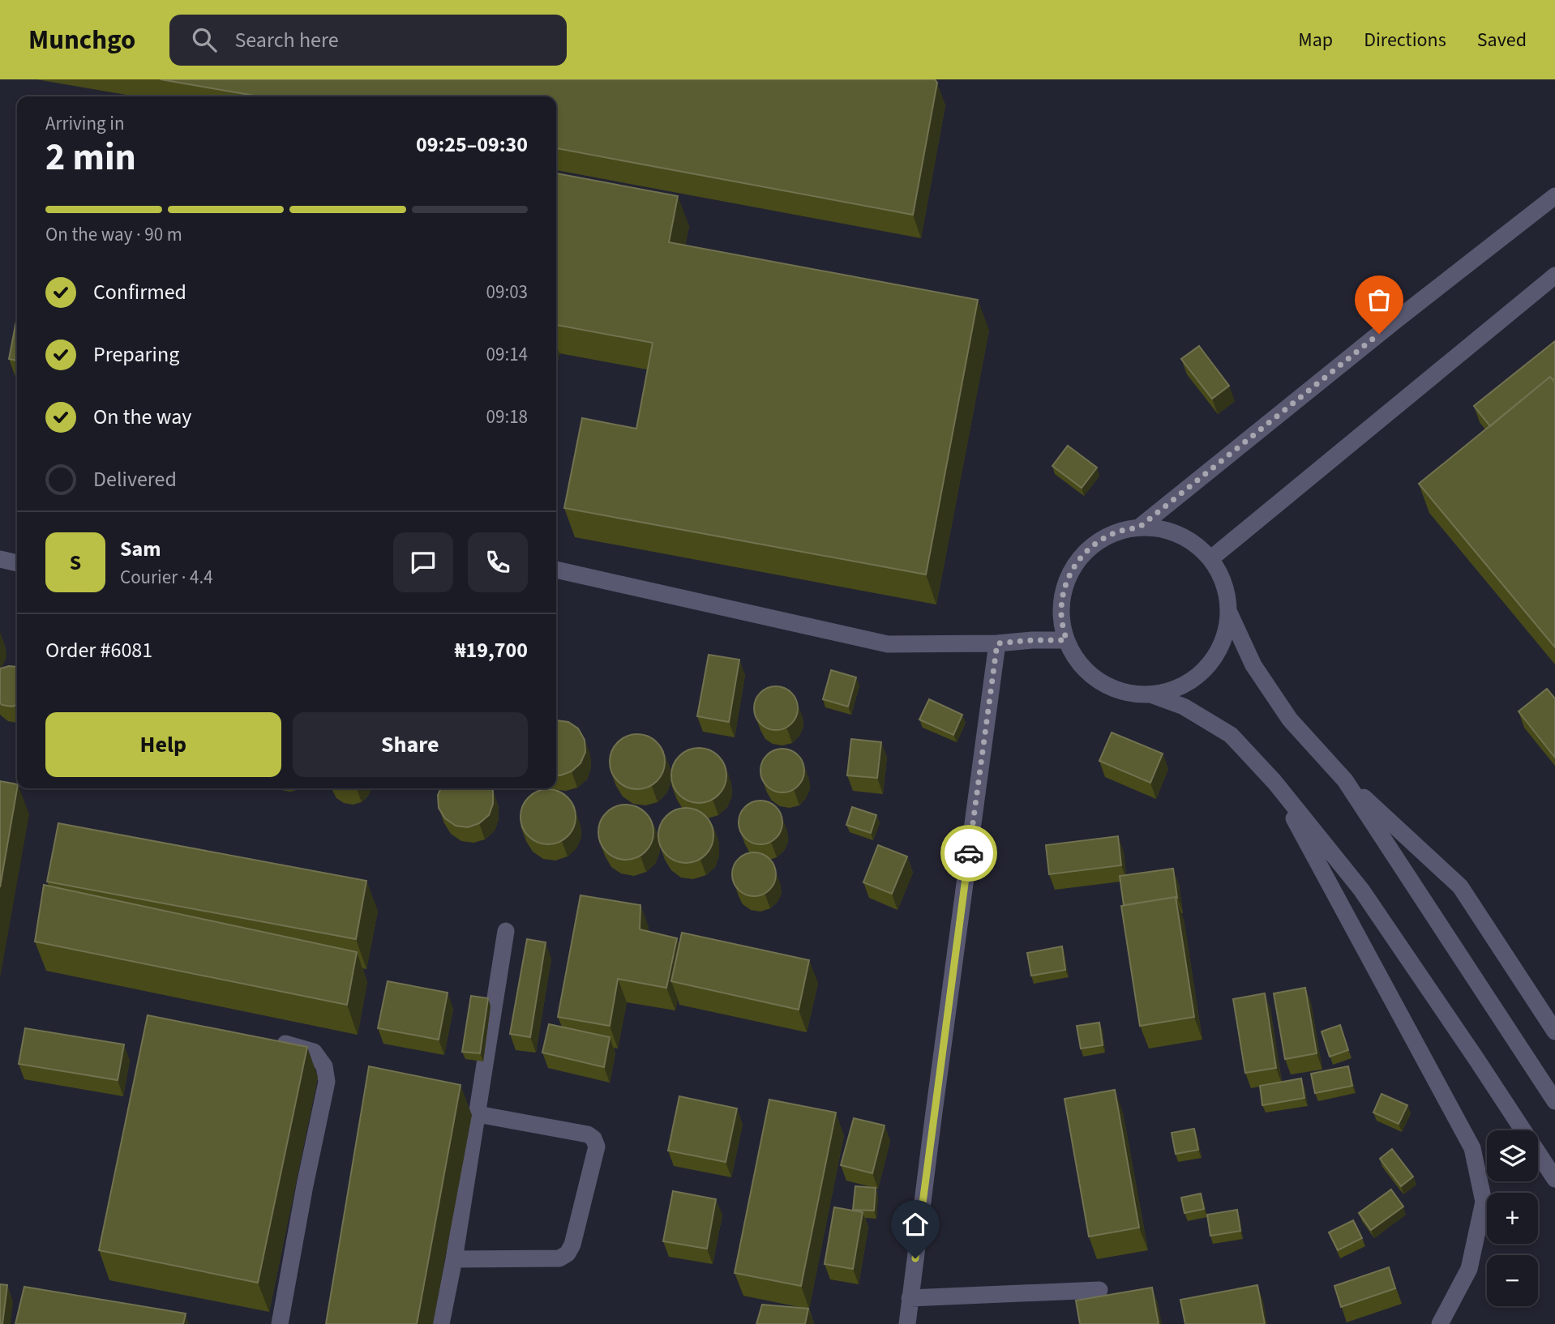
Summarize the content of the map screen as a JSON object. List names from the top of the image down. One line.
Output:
{"page":{"header":"Munchgo","search":"Search here","nav":["Map","Directions","Saved"],"heading":["2 min","Arriving in","09:25–09:30"],"panel":["Sam","Courier · 4.4","Order #6081","₦19,700"],"bar":"On the way · 90 m","list":[["Confirmed","09:03"],["Preparing","09:14"],["On the way","09:18"],"Delivered"],"round":"S","buttons":["Help","Share"],"map_buttons":["+","−"]}}
